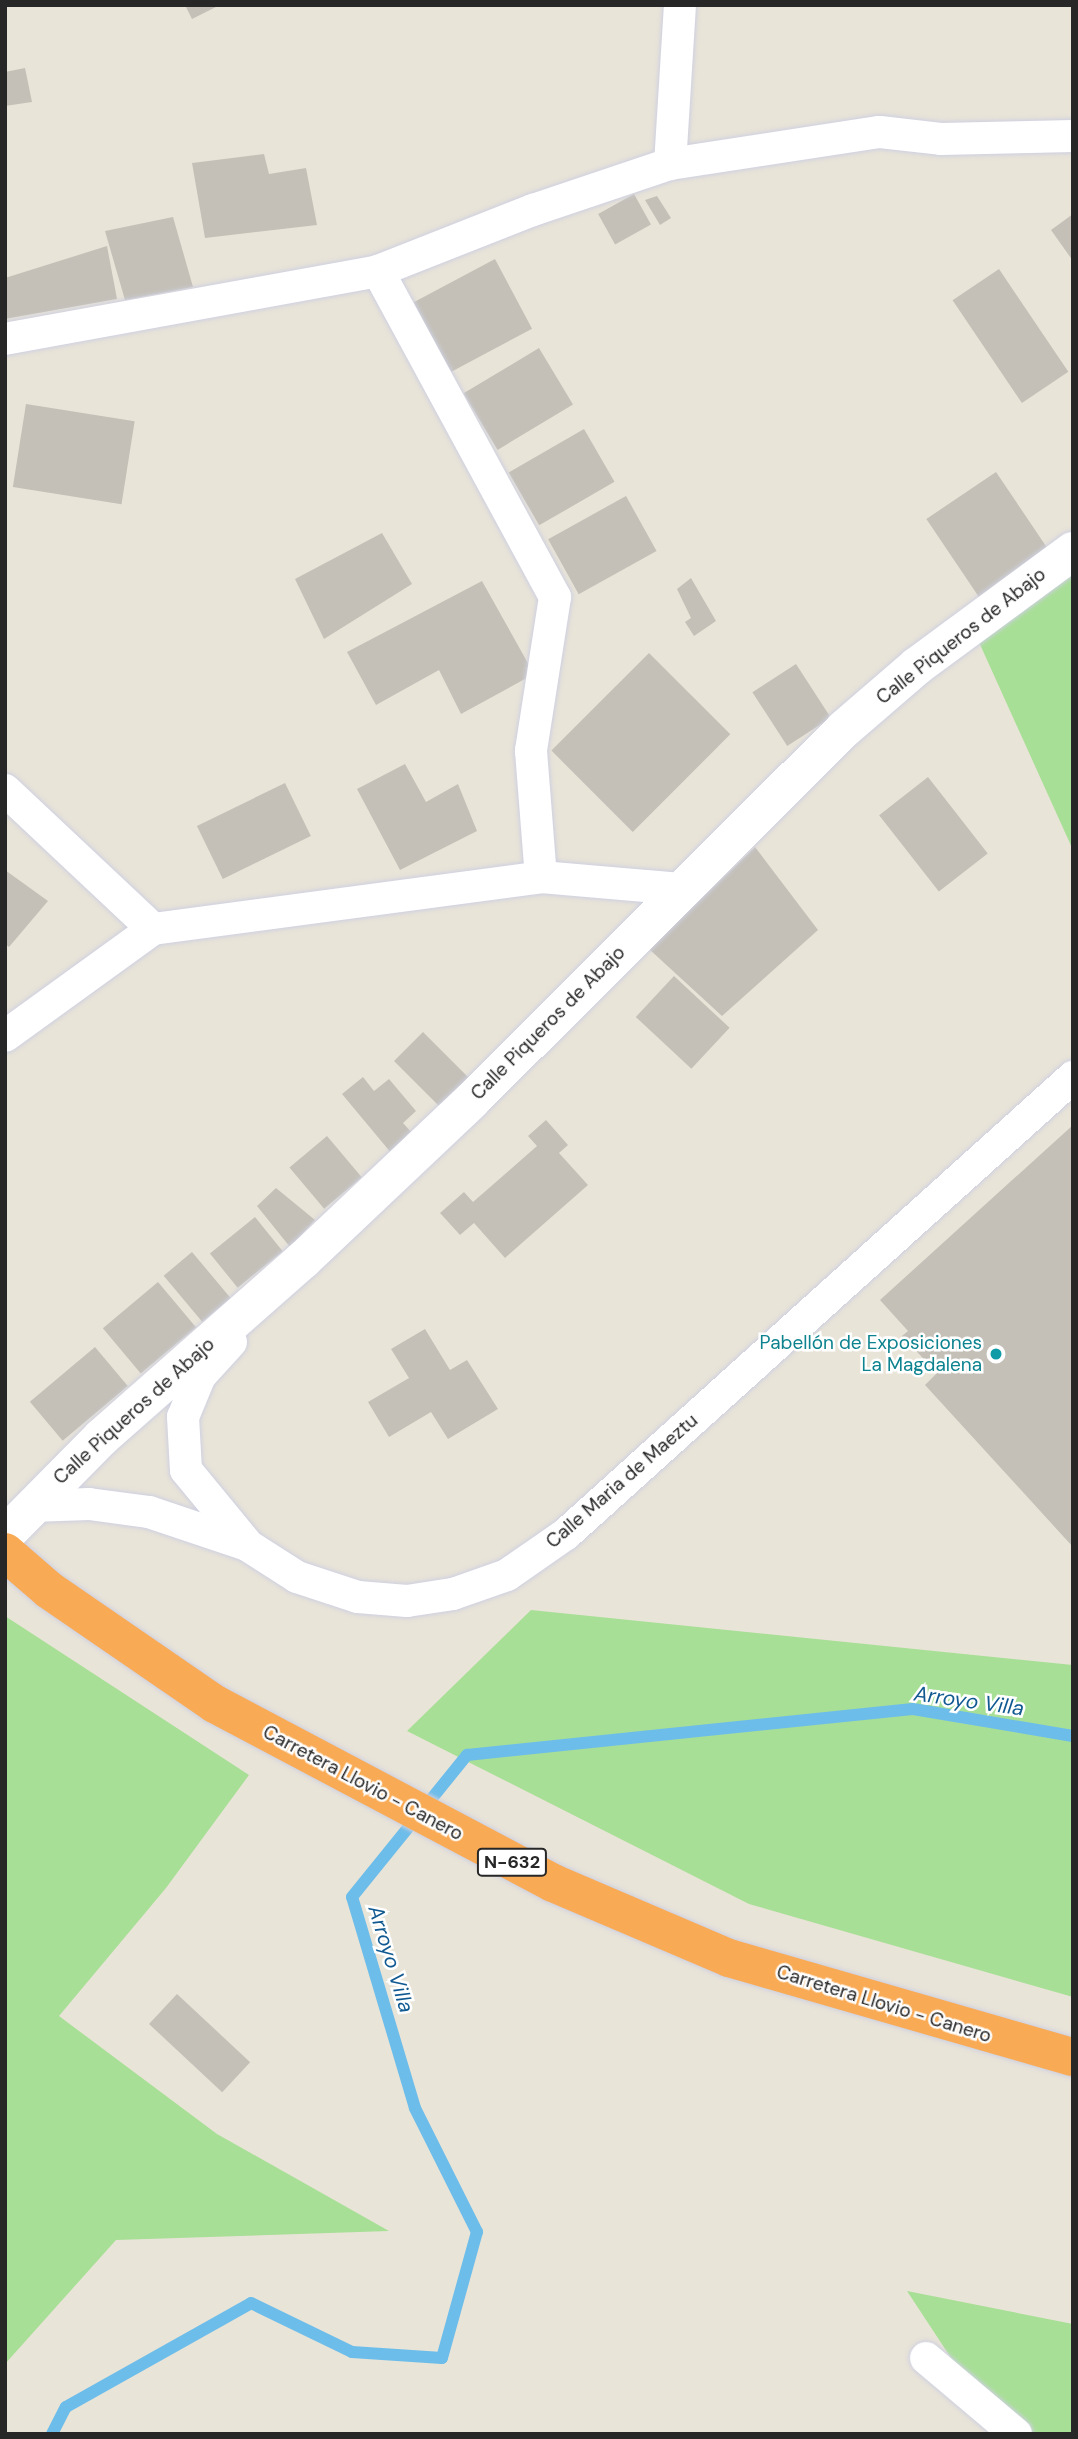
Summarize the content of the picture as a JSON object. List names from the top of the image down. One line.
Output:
{"streets":{"highway":["Carretera Llovio - Canero","N-632"],"street":["Calle Piqueros de Abajo","Calle Maria de Maeztu"]},"crossings":[["Calle Piqueros de Abajo","Calle Maria de Maeztu"]],"water":["Arroyo Villa"],"places":["Pabellón de Exposiciones La Magdalena"]}
